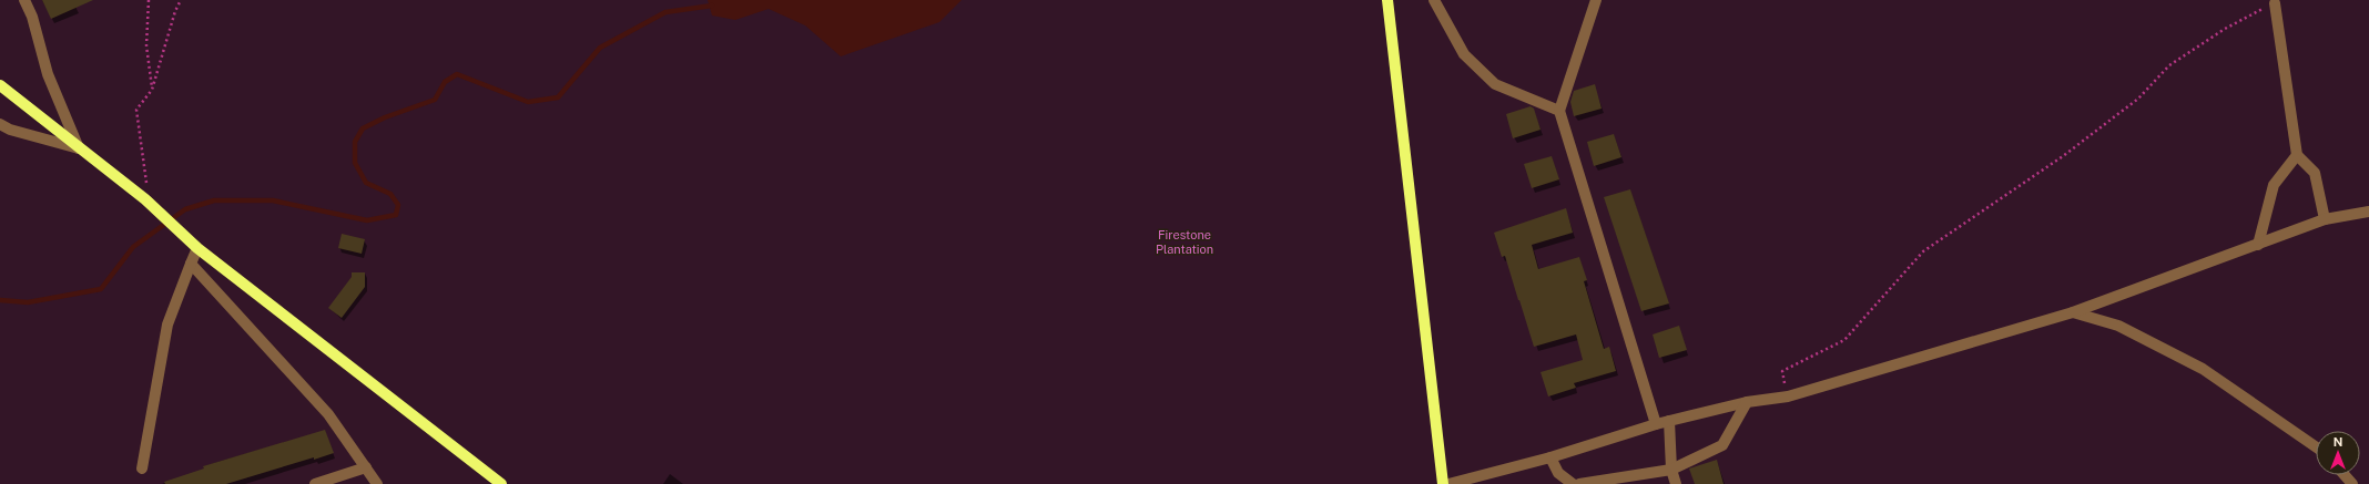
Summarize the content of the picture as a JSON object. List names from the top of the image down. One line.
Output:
{"parks":["Firestone Plantation"],"north":"top"}
